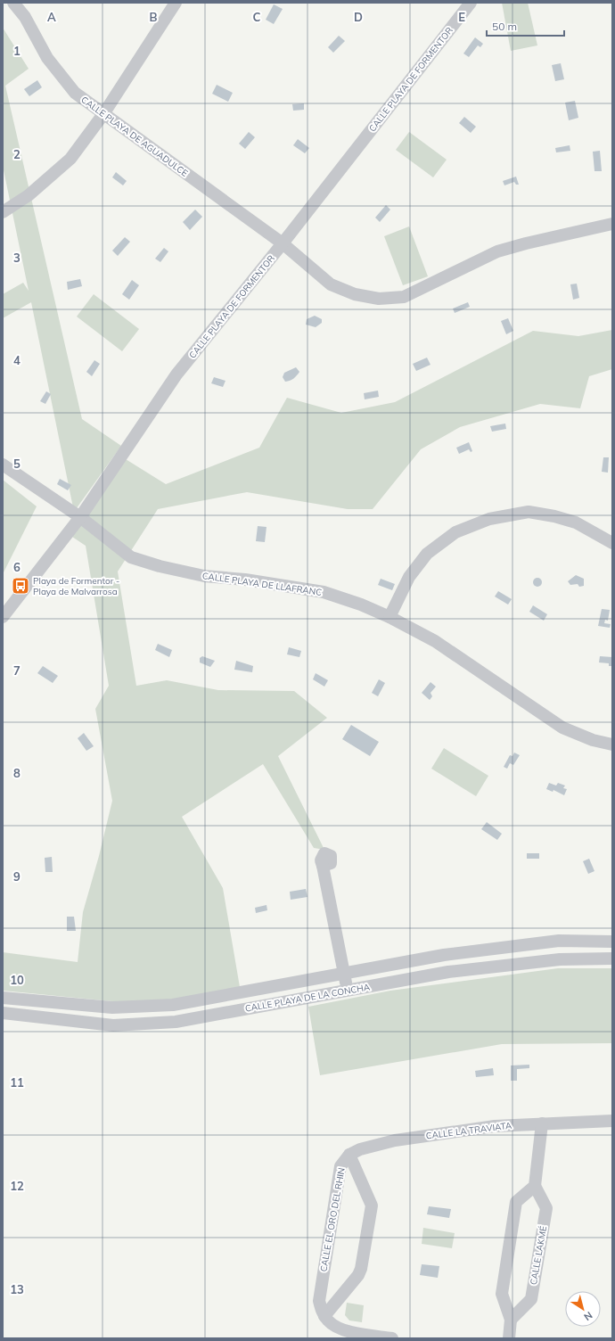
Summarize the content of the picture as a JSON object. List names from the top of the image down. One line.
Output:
{"streets":{"street":["CALLE PLAYA DE FORMENTOR","CALLE PLAYA DE AGUADULCE","CALLE PLAYA DE LLAFRANC","CALLE PLAYA DE LA CONCHA","CALLE LA TRAVIATA","CALLE EL ORO DEL RHIN","CALLE LAKMÉ"]},"crossings":[["CALLE PLAYA DE FORMENTOR","CALLE PLAYA DE AGUADULCE"],["CALLE PLAYA DE FORMENTOR","CALLE PLAYA DE LLAFRANC"],["CALLE LA TRAVIATA","CALLE EL ORO DEL RHIN"]],"places":{"bus stop":["Playa de Formentor - Playa de Malvarrosa"]},"scale_bar":"50 m","north":"bottom right","grid":{"columns":["A","B","C","D","E"],"rows":["1","2","3","4","5","6","7","8","9","10","11","12","13"]}}
